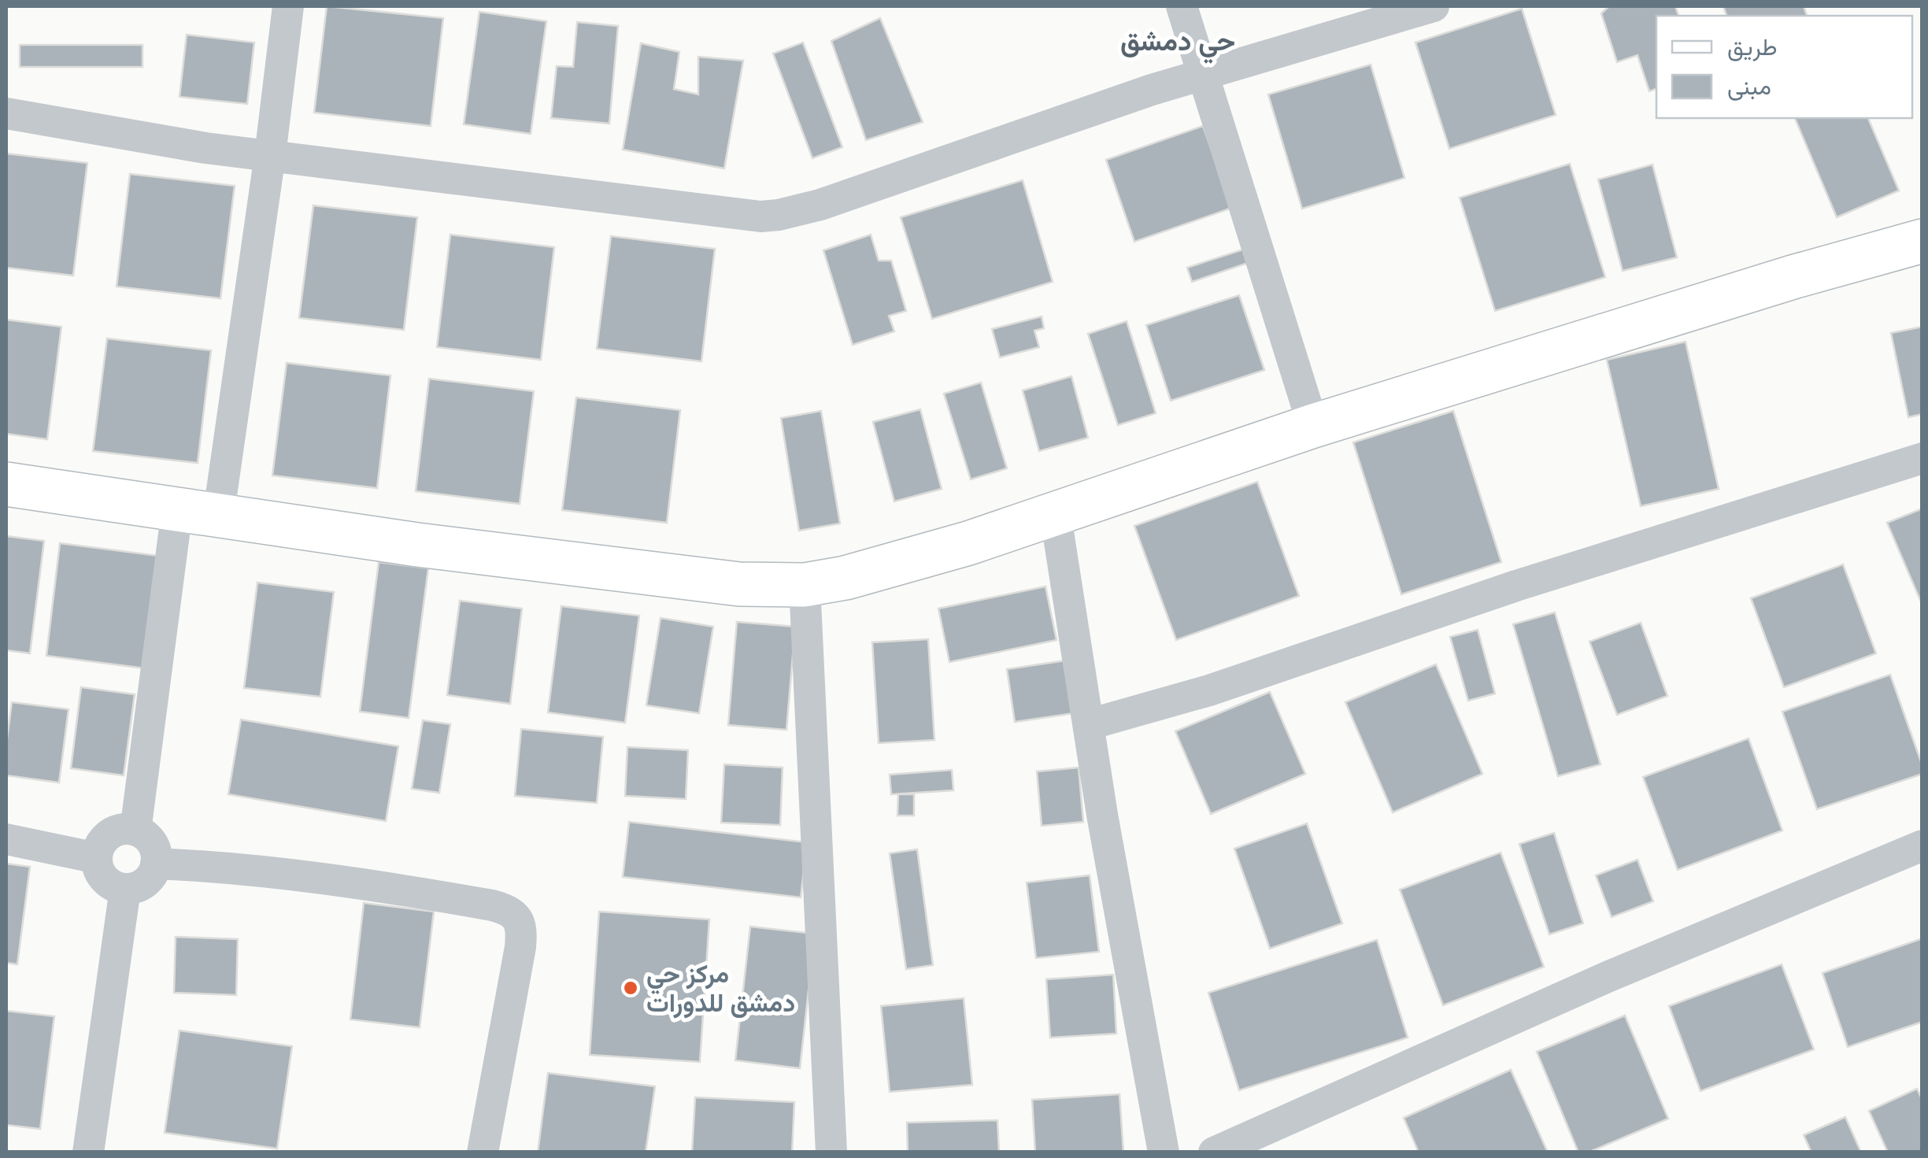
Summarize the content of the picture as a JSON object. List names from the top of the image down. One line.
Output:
{"districts":["حي دمشق"],"places":["مركز حي دمشق للدورات"],"legend":["طريق","مبنى"]}
